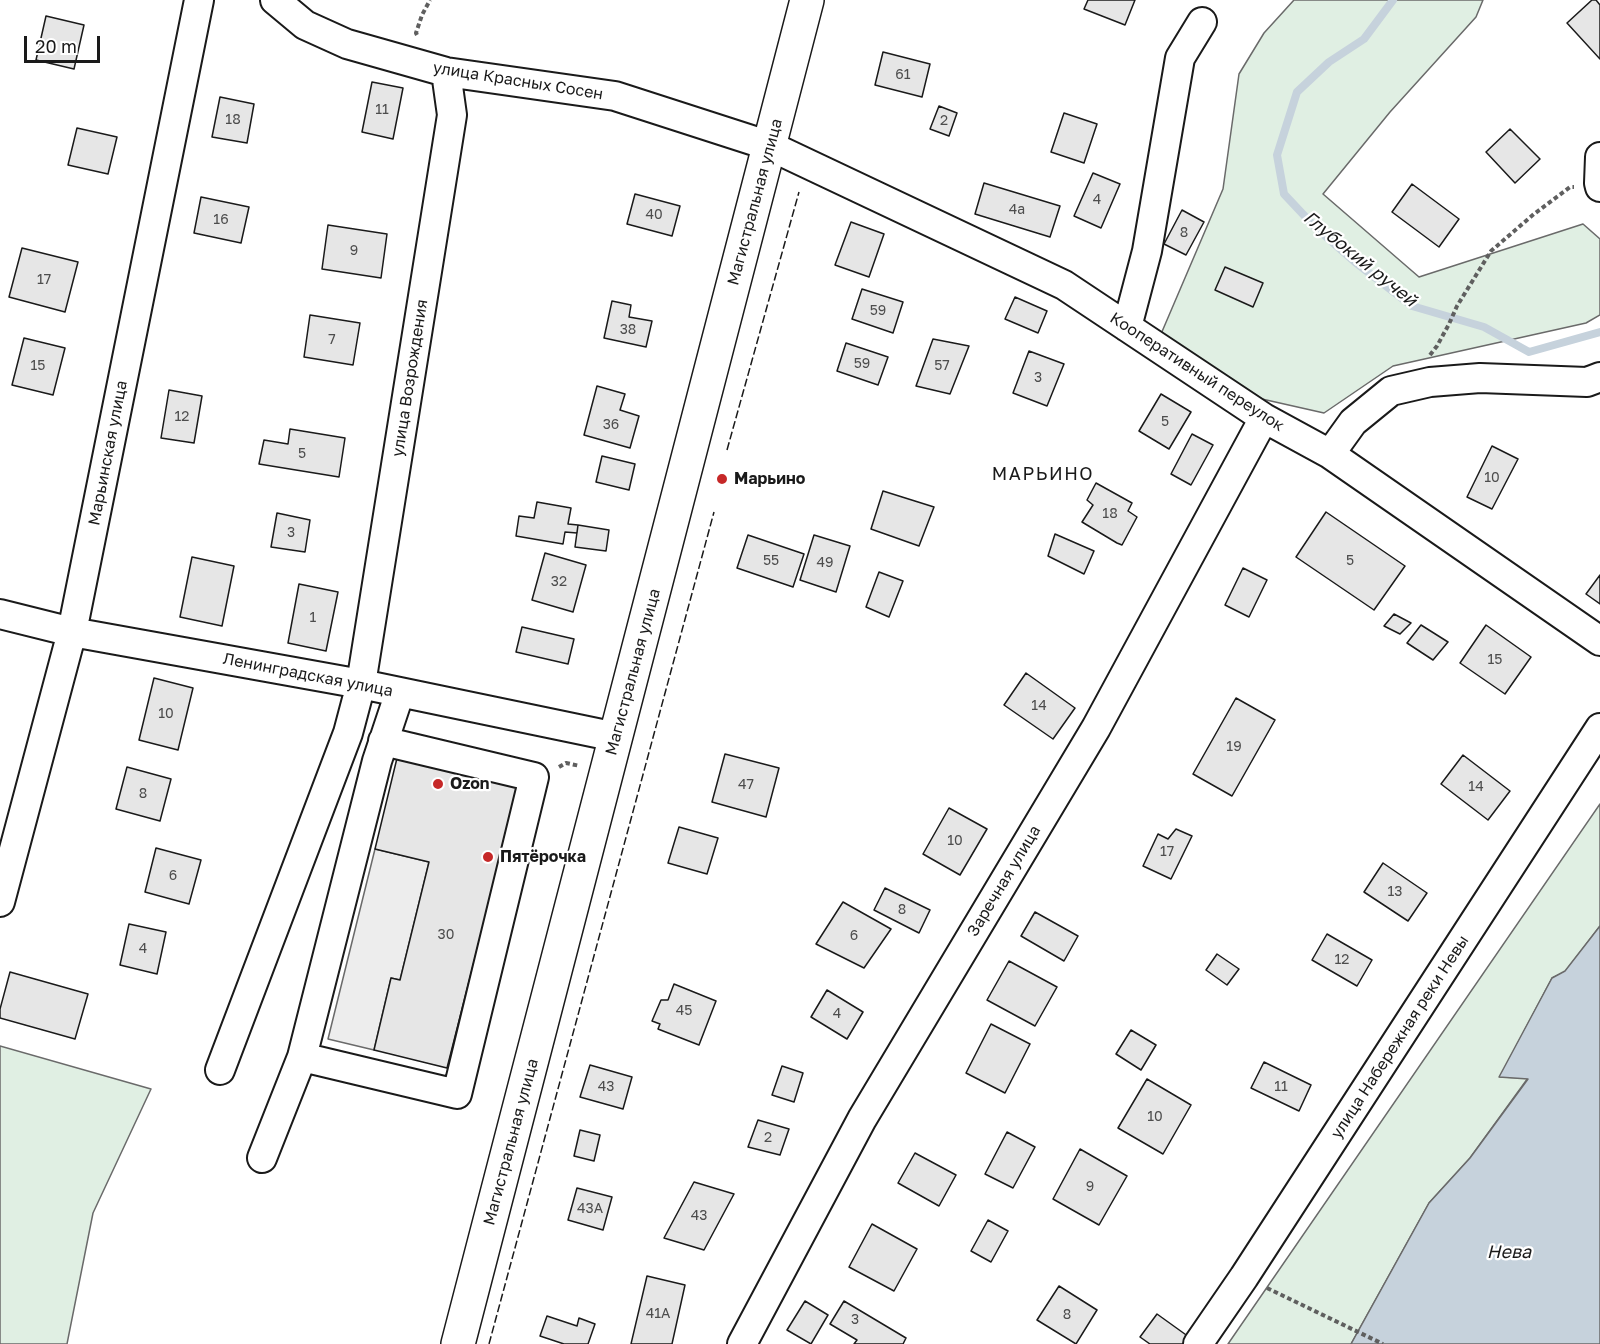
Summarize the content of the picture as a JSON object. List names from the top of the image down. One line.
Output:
{"streets":{"main road":["Магистральная улица"],"street":["улица Красных Сосен","Кооперативный переулок","улица Возрождения","Марьинская улица","Ленинградская улица","Заречная улица","улица Набережная реки Невы"]},"crossings":[["улица Красных Сосен","Магистральная улица"],["улица Красных Сосен","Кооперативный переулок"],["улица Красных Сосен","улица Возрождения"],["Магистральная улица","Кооперативный переулок"],["Магистральная улица","Ленинградская улица"],["Кооперативный переулок","Заречная улица"],["улица Возрождения","Ленинградская улица"],["Марьинская улица","Ленинградская улица"]],"districts":["МАРЬИНО"],"water":["Глубокий ручей","Нева"],"places":["Марьино","Ozon","Пятёрочка"],"house_numbers":["61","11","18","2","4","4а","40","16","8","9","17","59","38","7","59","15","57","3","12","5","36","5","10","18","3","55","5","49","32","1","15","14","10","19","47","14","8","10","17","6","13","8","30","6","4","12","45","4","43","11","10","2","9","43А","43","41А","8","3"],"scale_bar":"20 m"}
